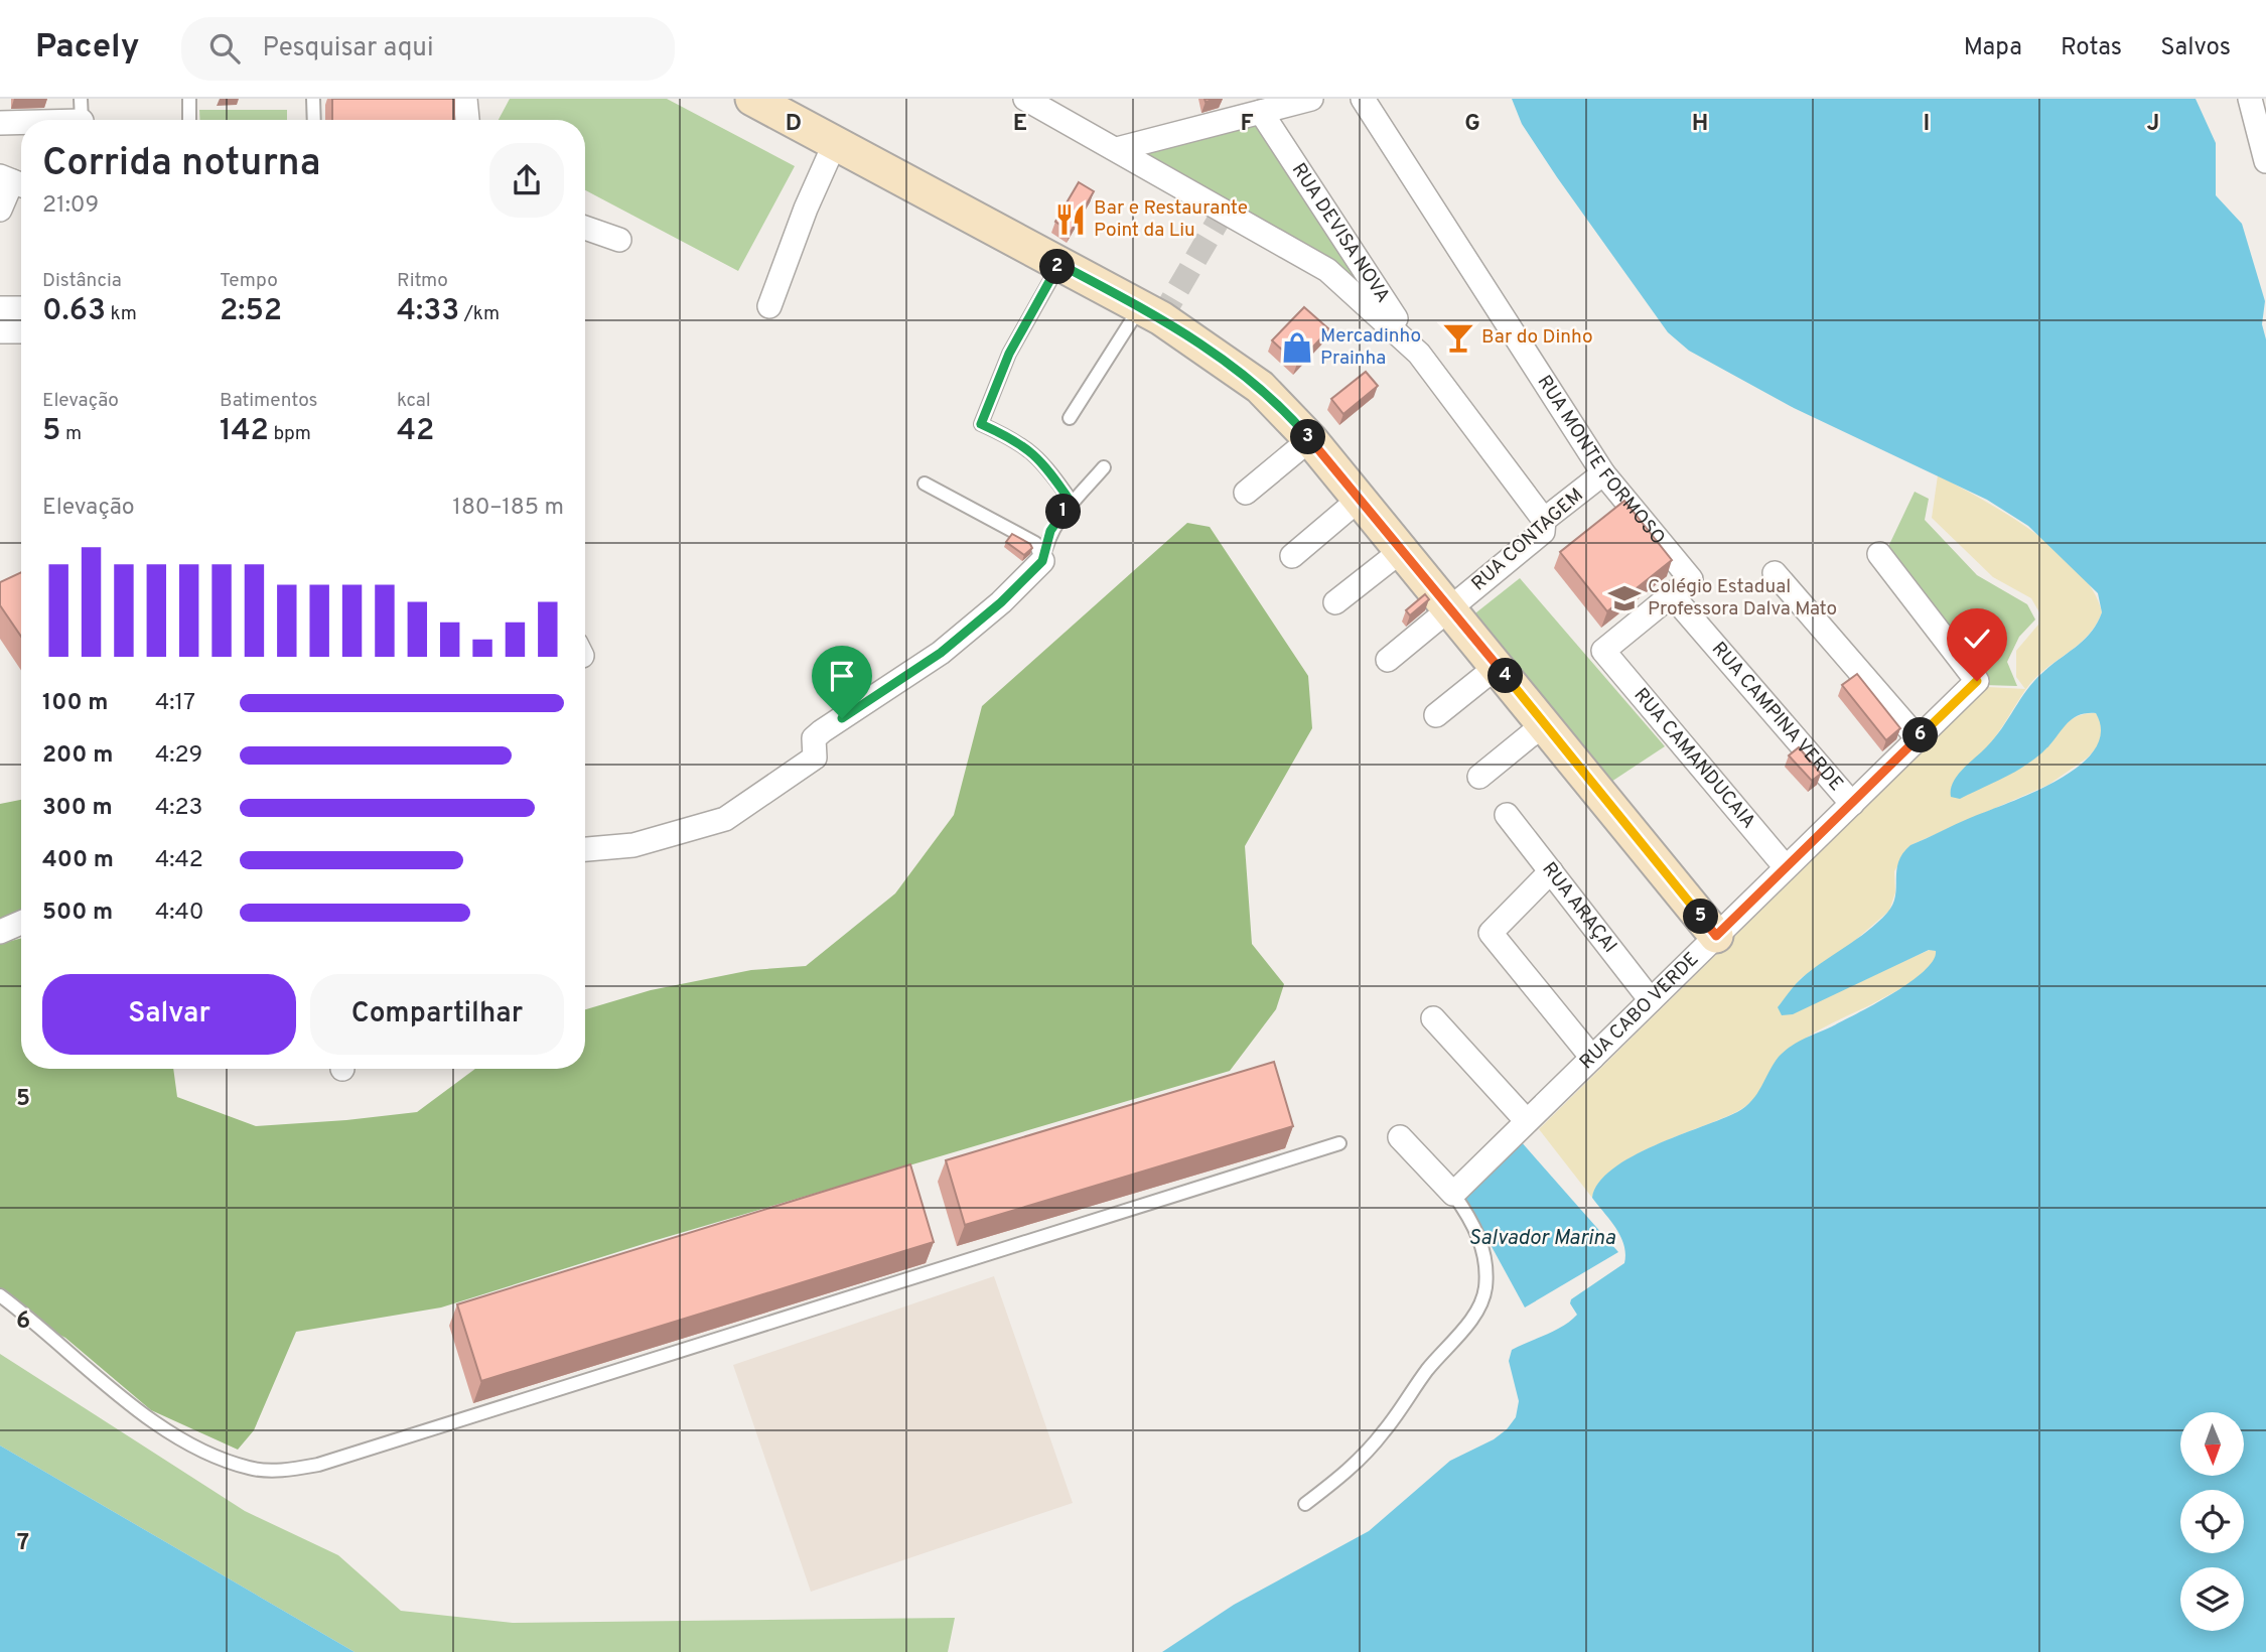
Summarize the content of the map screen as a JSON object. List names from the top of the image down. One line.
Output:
{"streets":{"street":["RUA DEVISA NOVA","RUA MONTE FORMOSO","RUA CONTAGEM","RUA CAMPINA VERDE","RUA CAMANDUCAIA","RUA ARAÇAI","RUA CABO VERDE"]},"crossings":[["RUA MONTE FORMOSO","RUA CONTAGEM"],["RUA MONTE FORMOSO","RUA CAMPINA VERDE"],["RUA MONTE FORMOSO","RUA CAMANDUCAIA"],["RUA CAMPINA VERDE","RUA CABO VERDE"],["RUA CAMANDUCAIA","RUA CABO VERDE"],["RUA ARAÇAI","RUA CABO VERDE"]],"water":["Salvador Marina"],"places":{"restaurant":["Bar e Restaurante Point da Liu"],"bar":["Bar do Dinho"],"shop":["Mercadinho Prainha"],"school or university":["Colégio Estadual Professora Dalva Mato"]},"north":"bottom","page":{"header":"Pacely","search":"Pesquisar aqui","nav":["Mapa","Rotas","Salvos"],"heading":["Corrida noturna","21:09"],"stats":[["Distância","0.63 km"],["Tempo","2:52"],["Ritmo","4:33 /km"],["Elevação","5 m"],["Batimentos","142 bpm"],["kcal","42"]],"pins":["2","3","1","4","6","5"],"chart":["Elevação","180–185 m"],"list":[{"name":"100 m","note":"4:17"},{"name":"200 m","note":"4:29"},{"name":"300 m","note":"4:23"},{"name":"400 m","note":"4:42"},{"name":"500 m","note":"4:40"}],"buttons":["Salvar","Compartilhar"]},"grid":{"columns":["D","E","F","G","H","I","J"],"rows":["5","6","7"]}}
